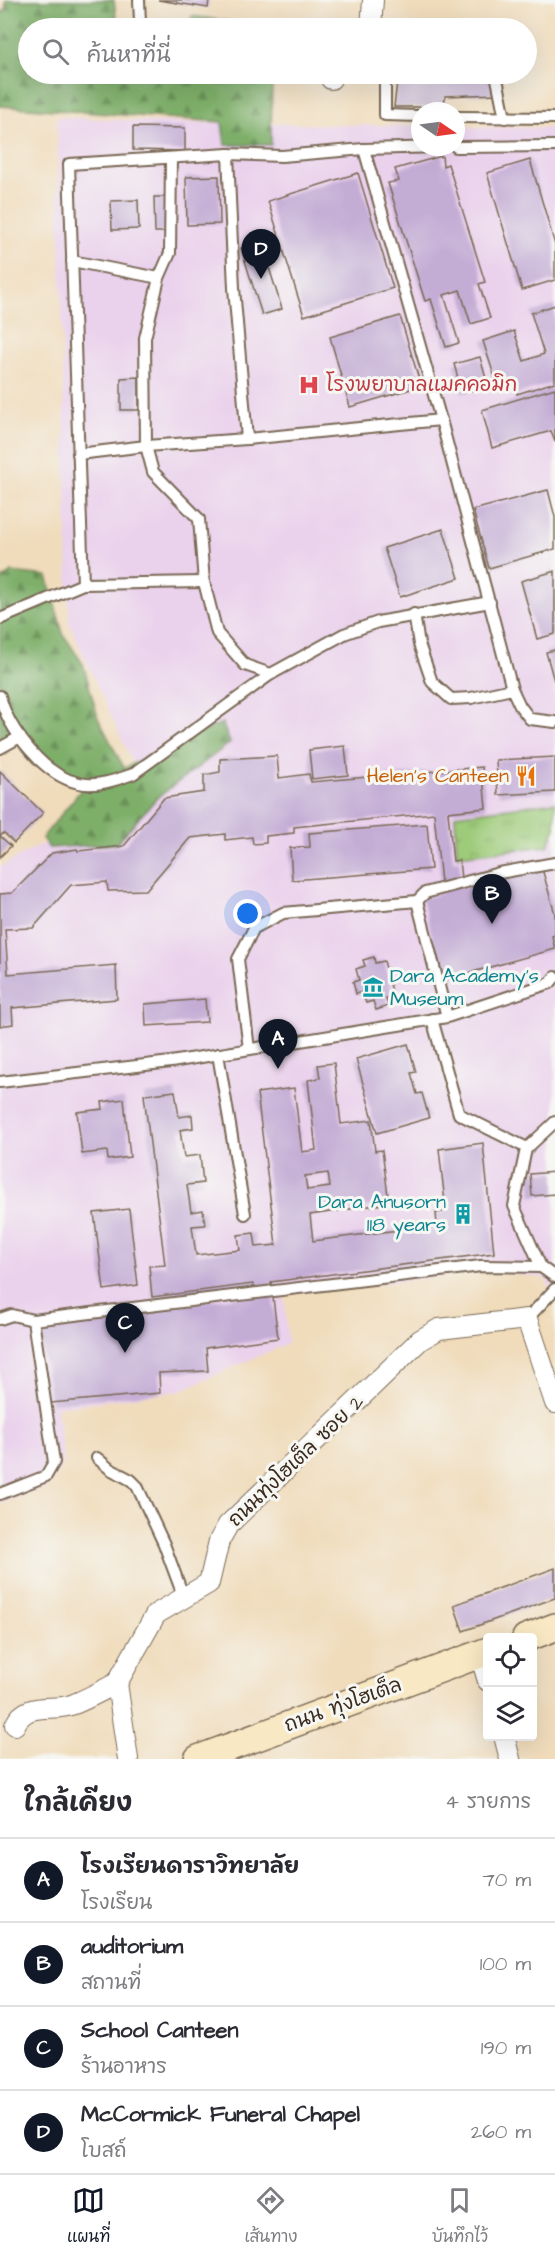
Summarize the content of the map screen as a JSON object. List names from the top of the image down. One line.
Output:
{"streets":{"street":["ถนนทุ่งโฮเต็ล ซอย 2","ถนน ทุ่งโฮเต็ล"]},"places":{"hospital":["โรงพยาบาลแมคคอมิก"],"restaurant":["Helen's Canteen"],"museum":["Dara Academy's Museum"],"building":["Dara Anusorn 118 years"]},"north":"right","page":{"search":"ค้นหาที่นี่","pins":["D","B","A","C"],"heading":["ใกล้เคียง","4 รายการ"],"list":[{"mark":"A","name":"โรงเรียนดาราวิทยาลัย","note":"โรงเรียน","value":"70 m"},{"mark":"B","name":"auditorium","note":"สถานที่","value":"100 m"},{"mark":"C","name":"School Canteen","note":"ร้านอาหาร","value":"190 m"},{"mark":"D","name":"McCormick Funeral Chapel","note":"โบสถ์","value":"260 m"}],"nav":["แผนที่","เส้นทาง","บันทึกไว้"]}}
